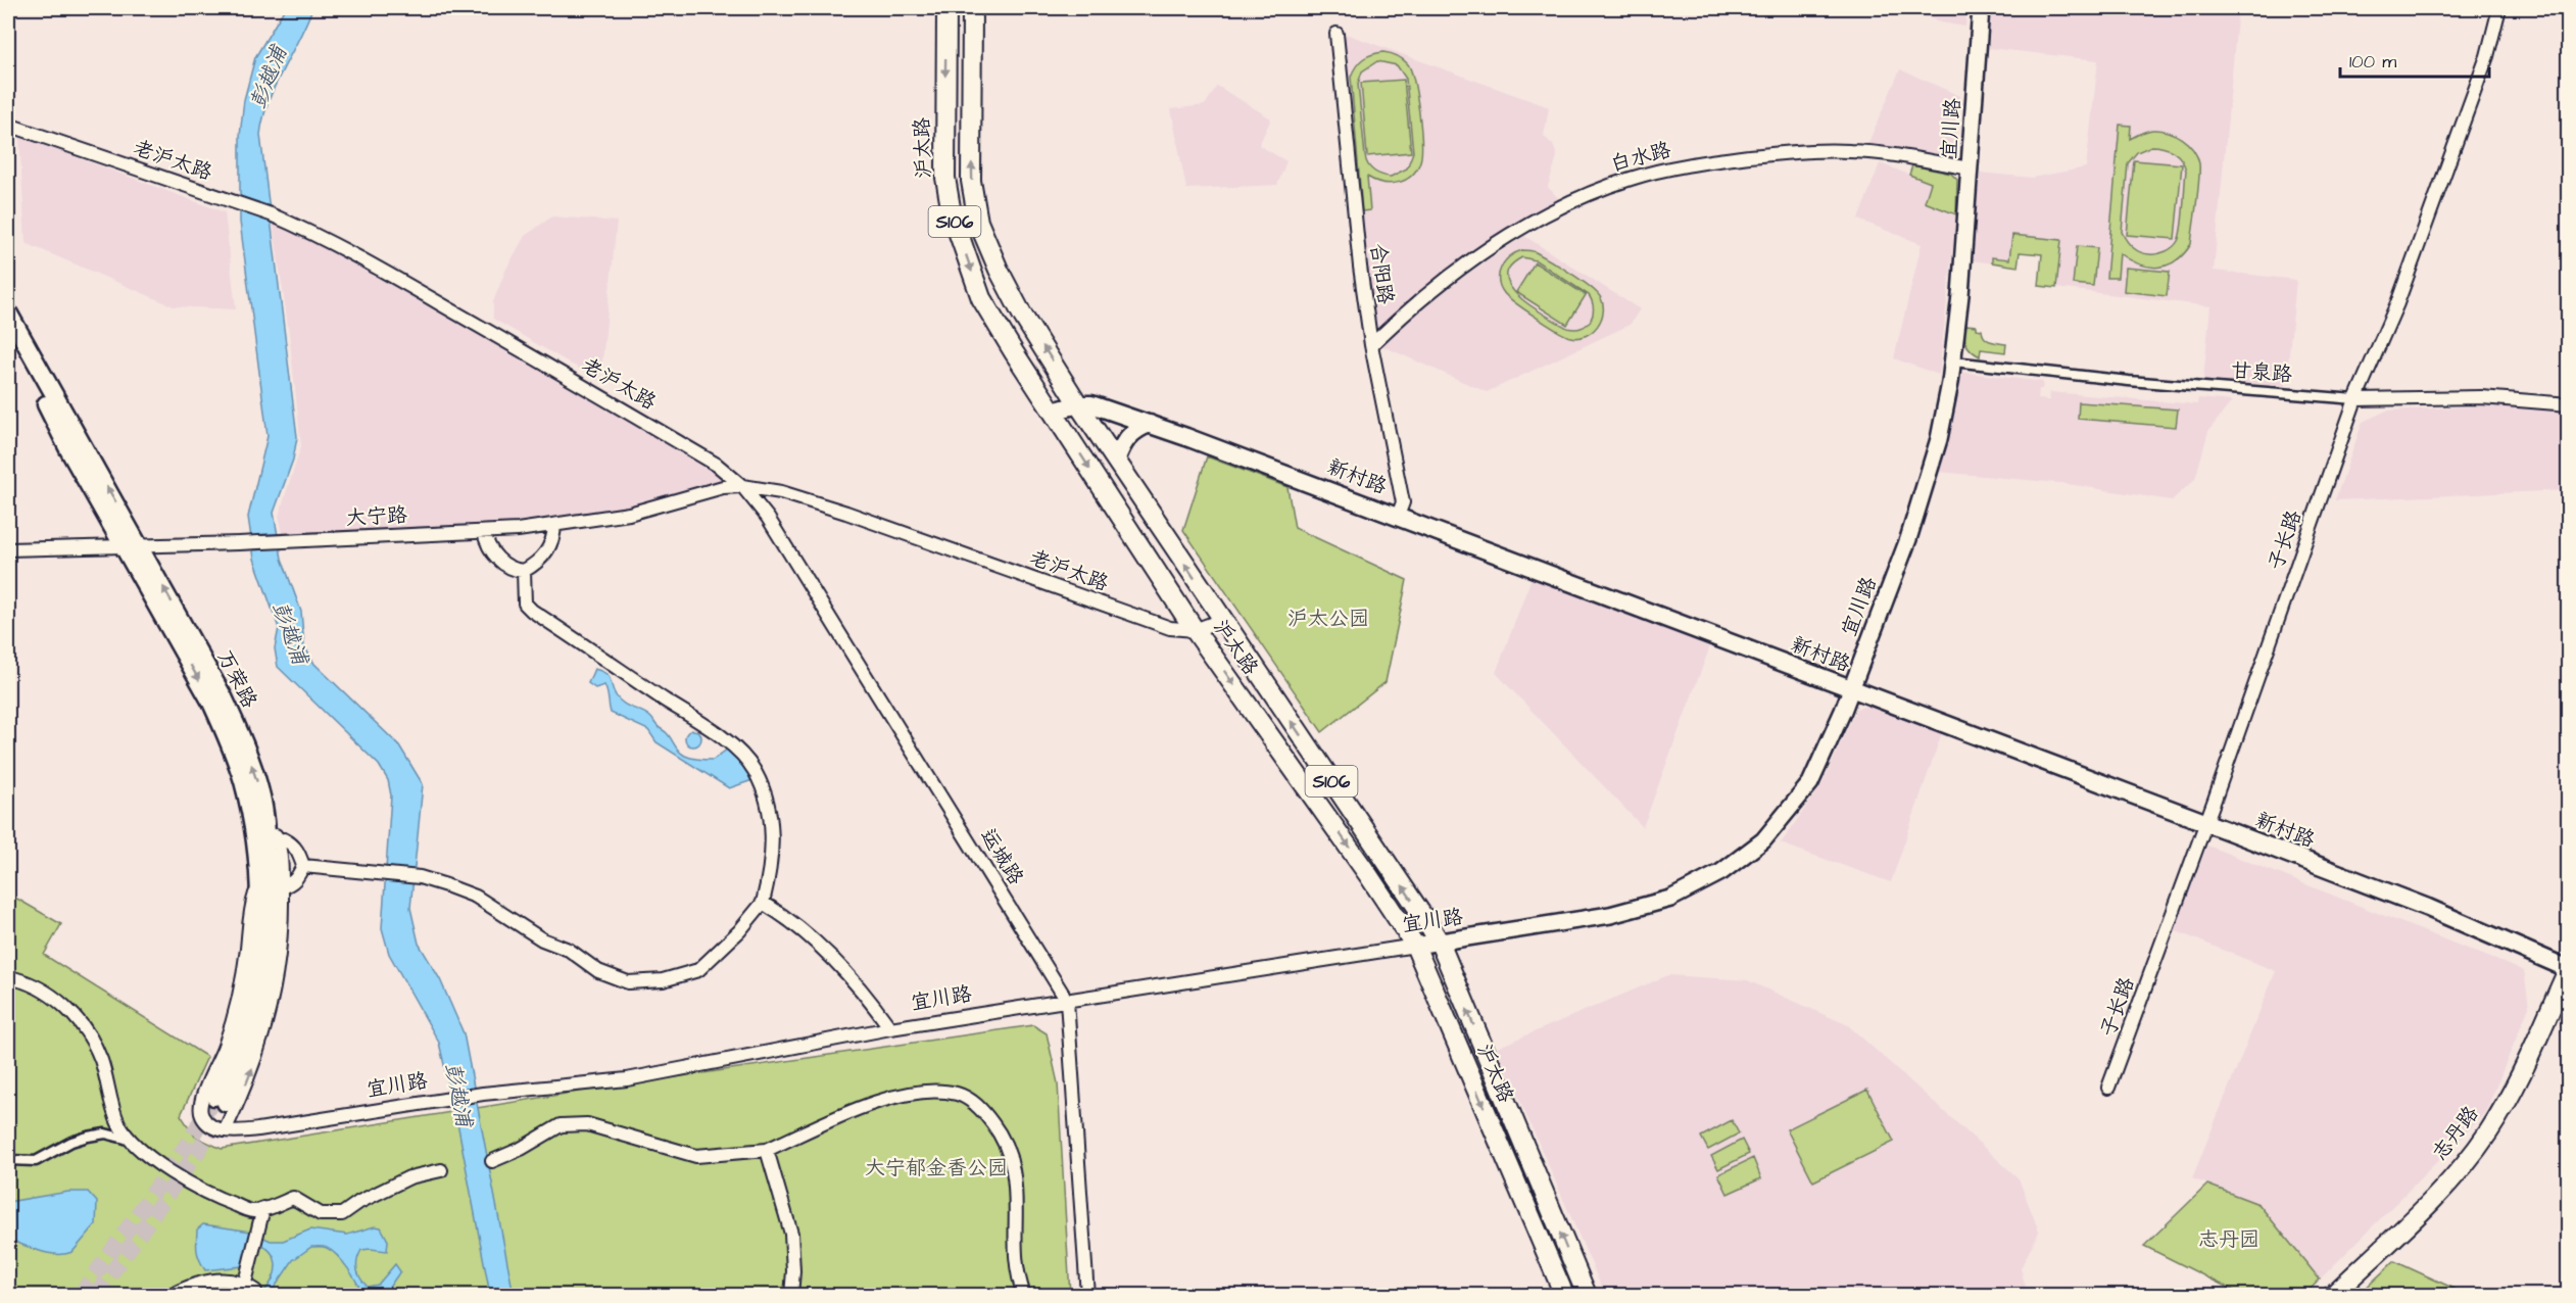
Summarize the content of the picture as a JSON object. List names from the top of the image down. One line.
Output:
{"streets":{"main road":["沪太路","S106","新村路","万荣路","志丹路"],"street":["宜川路","白水路","老沪太路","合阳路","甘泉路","大宁路","子长路","运城路"]},"crossings":[["宜川路","沪太路"],["宜川路","白水路"],["宜川路","甘泉路"],["宜川路","新村路"],["宜川路","运城路"],["沪太路","老沪太路"],["沪太路","新村路"],["白水路","合阳路"],["老沪太路","大宁路"],["老沪太路","运城路"],["合阳路","新村路"],["甘泉路","子长路"],["新村路","子长路"],["新村路","志丹路"],["大宁路","万荣路"],["大宁路","运城路"]],"water":["彭越浦"],"parks":["沪太公园","大宁郁金香公园","志丹园"],"scale_bar":"100 m"}
